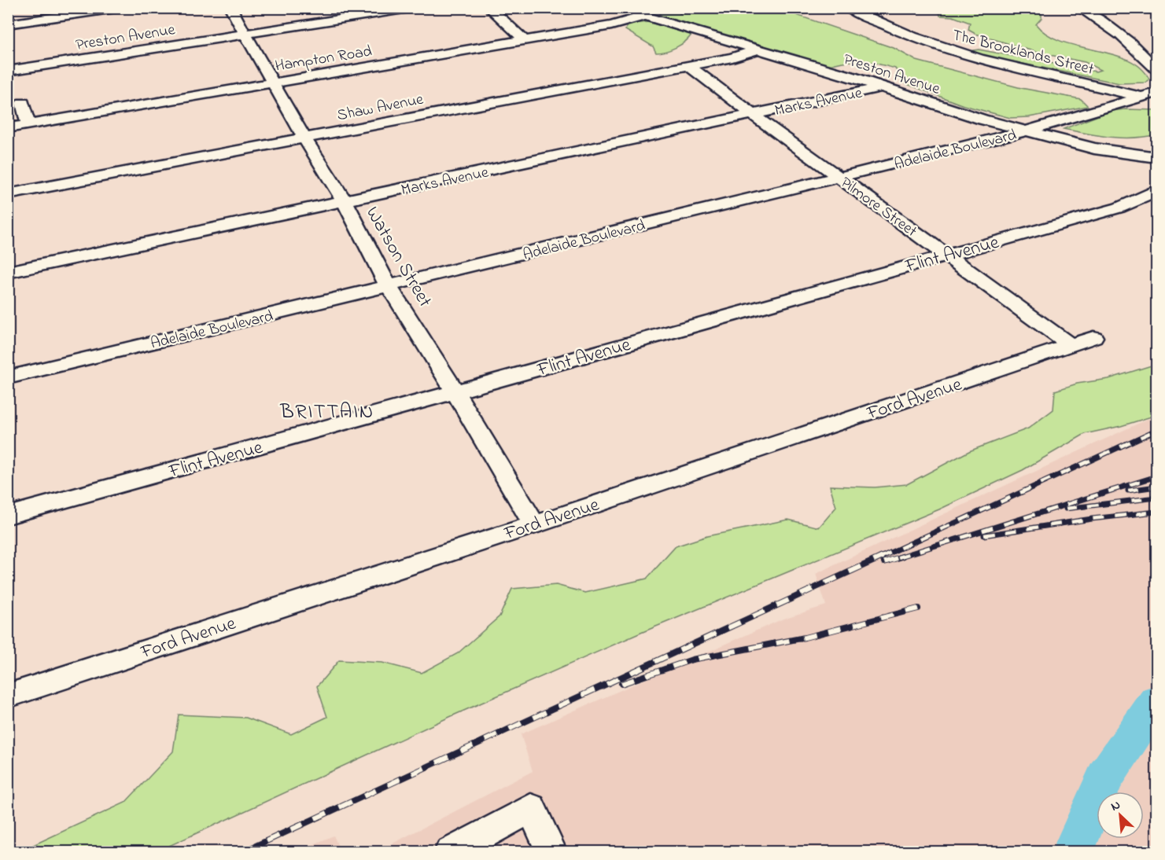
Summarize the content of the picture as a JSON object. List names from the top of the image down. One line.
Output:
{"streets":{"street":["Preston Avenue","The Brooklands Street","Hampton Road","Marks Avenue","Shaw Avenue","Adelaide Boulevard","Pilmore Street","Flint Avenue","Watson Street","Ford Avenue"]},"crossings":[["Preston Avenue","Hampton Road"],["Preston Avenue","Marks Avenue"],["Preston Avenue","Shaw Avenue"],["Preston Avenue","Adelaide Boulevard"],["Preston Avenue","Watson Street"],["The Brooklands Street","Adelaide Boulevard"],["Hampton Road","Watson Street"],["Marks Avenue","Pilmore Street"],["Marks Avenue","Watson Street"],["Shaw Avenue","Pilmore Street"],["Shaw Avenue","Watson Street"],["Adelaide Boulevard","Pilmore Street"],["Adelaide Boulevard","Watson Street"],["Pilmore Street","Flint Avenue"],["Pilmore Street","Ford Avenue"],["Flint Avenue","Watson Street"],["Watson Street","Ford Avenue"]],"districts":["BRITTAIN"],"north":"top left"}
